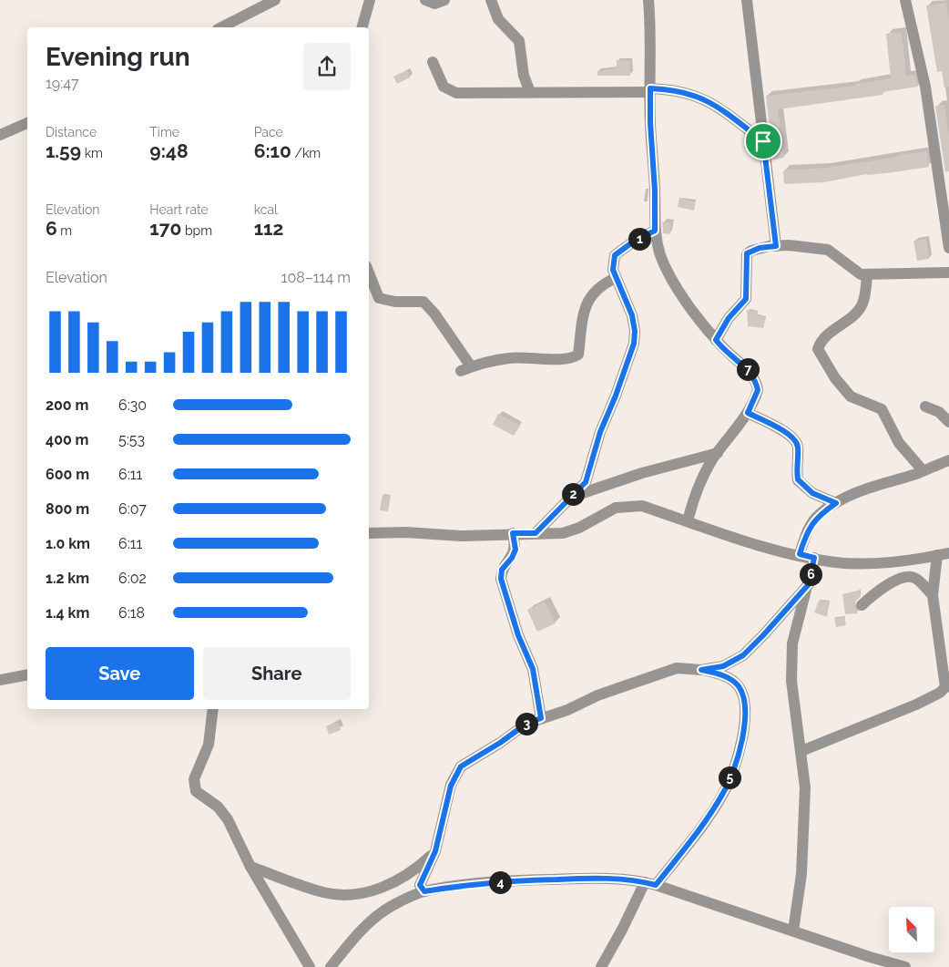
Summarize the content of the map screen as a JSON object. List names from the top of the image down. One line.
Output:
{"north":"top left","page":{"heading":["Evening run","19:47"],"stats":[["Distance","1.59 km"],["Time","9:48"],["Pace","6:10 /km"],["Elevation","6 m"],["Heart rate","170 bpm"],["kcal","112"]],"pins":["1","7","2","6","3","5","4"],"chart":["Elevation","108–114 m"],"list":[{"name":"200 m","note":"6:30"},{"name":"400 m","note":"5:53"},{"name":"600 m","note":"6:11"},{"name":"800 m","note":"6:07"},{"name":"1.0 km","note":"6:11"},{"name":"1.2 km","note":"6:02"},{"name":"1.4 km","note":"6:18"}],"buttons":["Save","Share"]}}
